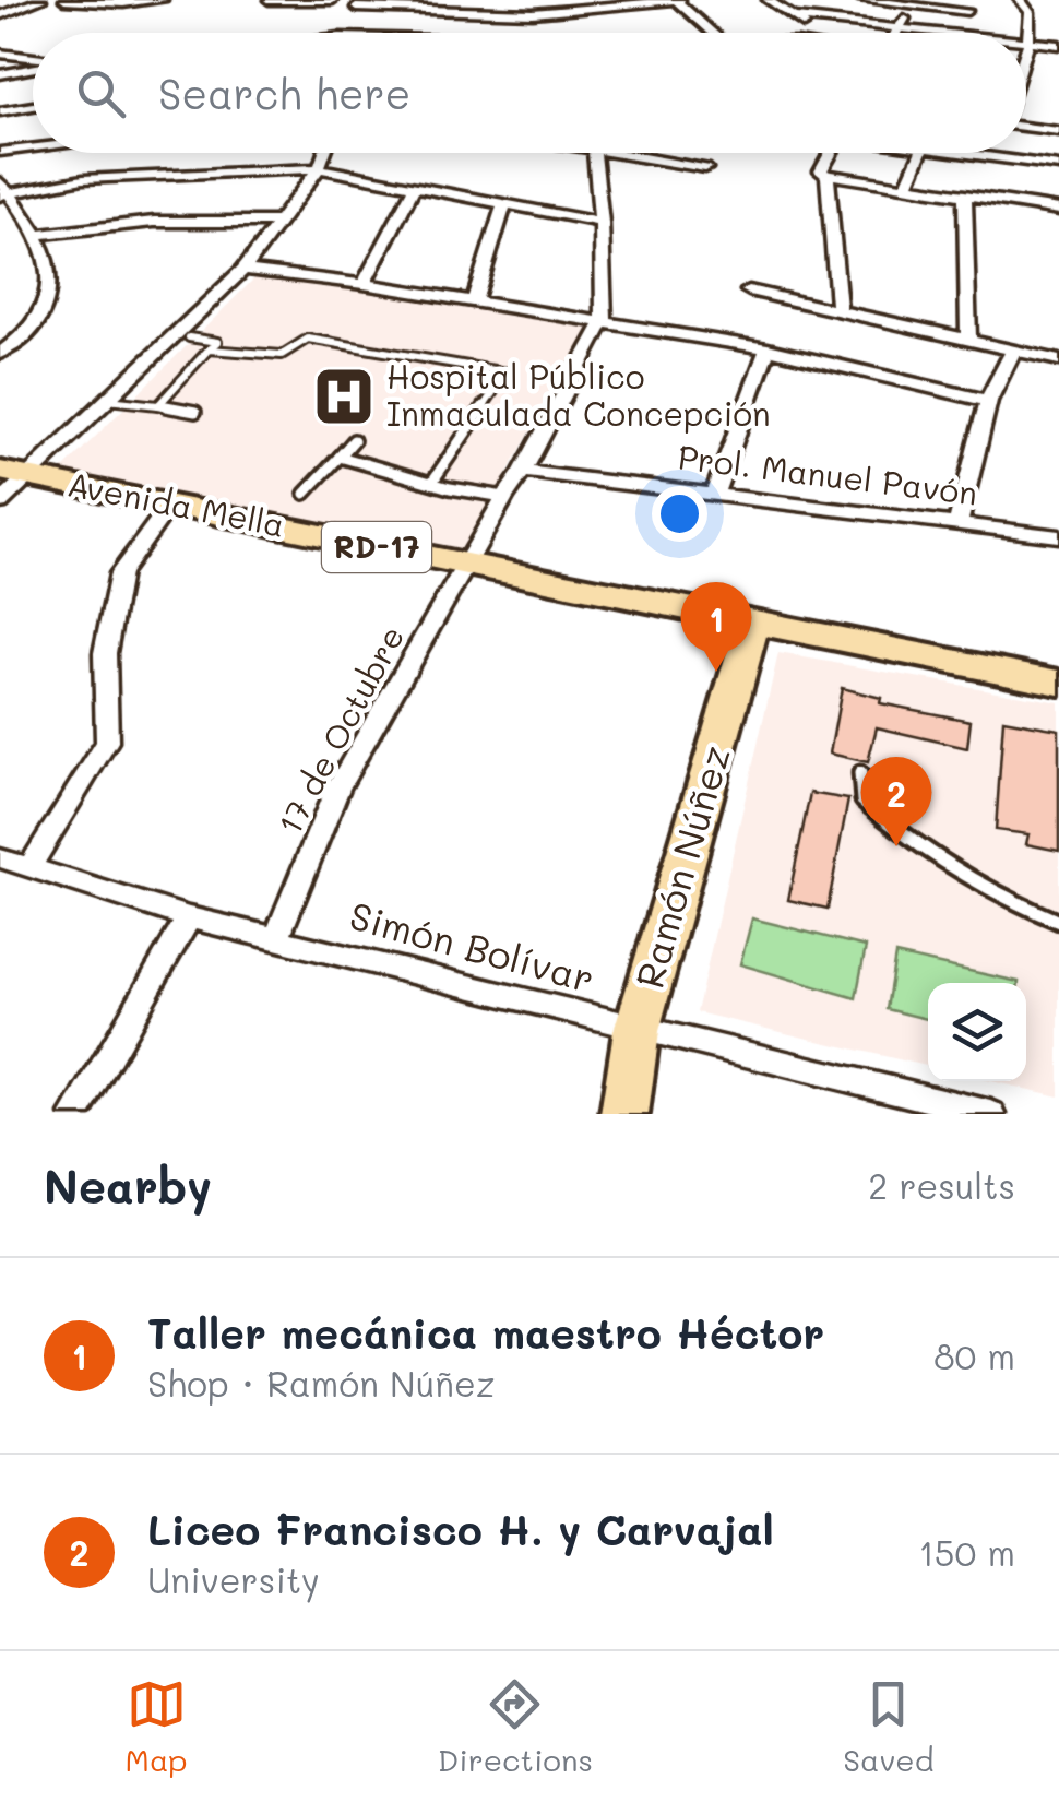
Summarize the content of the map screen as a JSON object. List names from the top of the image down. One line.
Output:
{"streets":{"main road":["Avenida Mella","RD-17","Ramón Núñez"],"street":["Prol. Manuel Pavón","17 de Octubre","Simón Bolívar"]},"crossings":[["Prol. Manuel Pavón","17 de Octubre"],["Avenida Mella","17 de Octubre"],["Avenida Mella","Ramón Núñez"],["17 de Octubre","Simón Bolívar"],["Ramón Núñez","Simón Bolívar"]],"places":{"hospital":["Hospital Público Inmaculada Concepción"]},"page":{"search":"Search here","pins":["1","2"],"heading":["Nearby","2 results"],"list":[{"mark":"1","name":"Taller mecánica maestro Héctor","note":"Shop · Ramón Núñez","value":"80 m"},{"mark":"2","name":"Liceo Francisco H. y Carvajal","note":"University","value":"150 m"}],"nav":["Map","Directions","Saved"]}}
